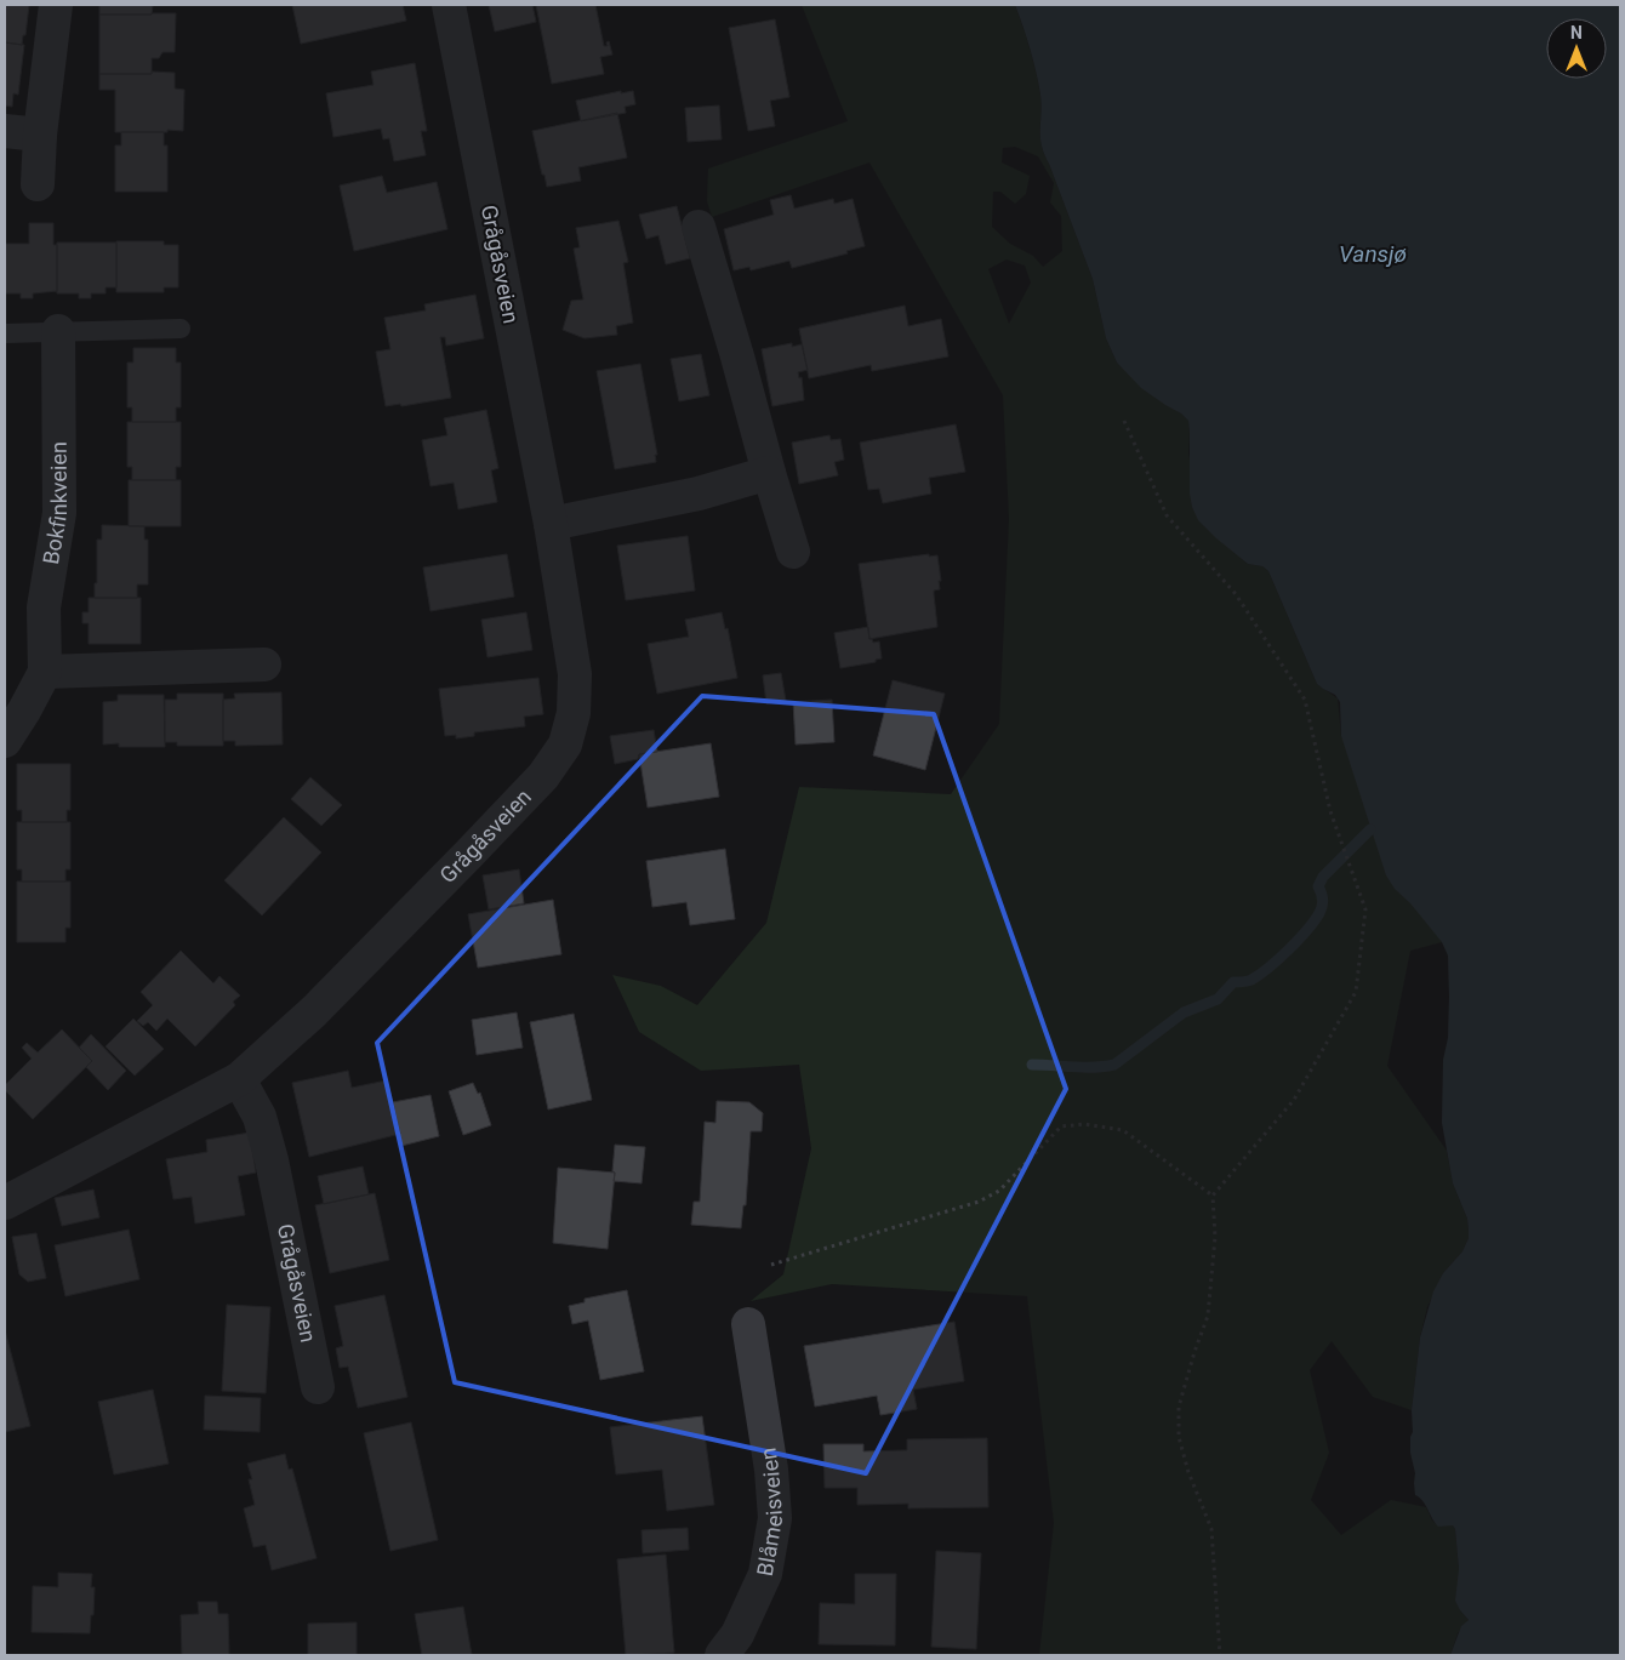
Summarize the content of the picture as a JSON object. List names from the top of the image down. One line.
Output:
{"streets":{"street":["Grågåsveien","Bokfinkveien","Blåmeisveien"]},"water":["Vansjø"],"north":"top"}
